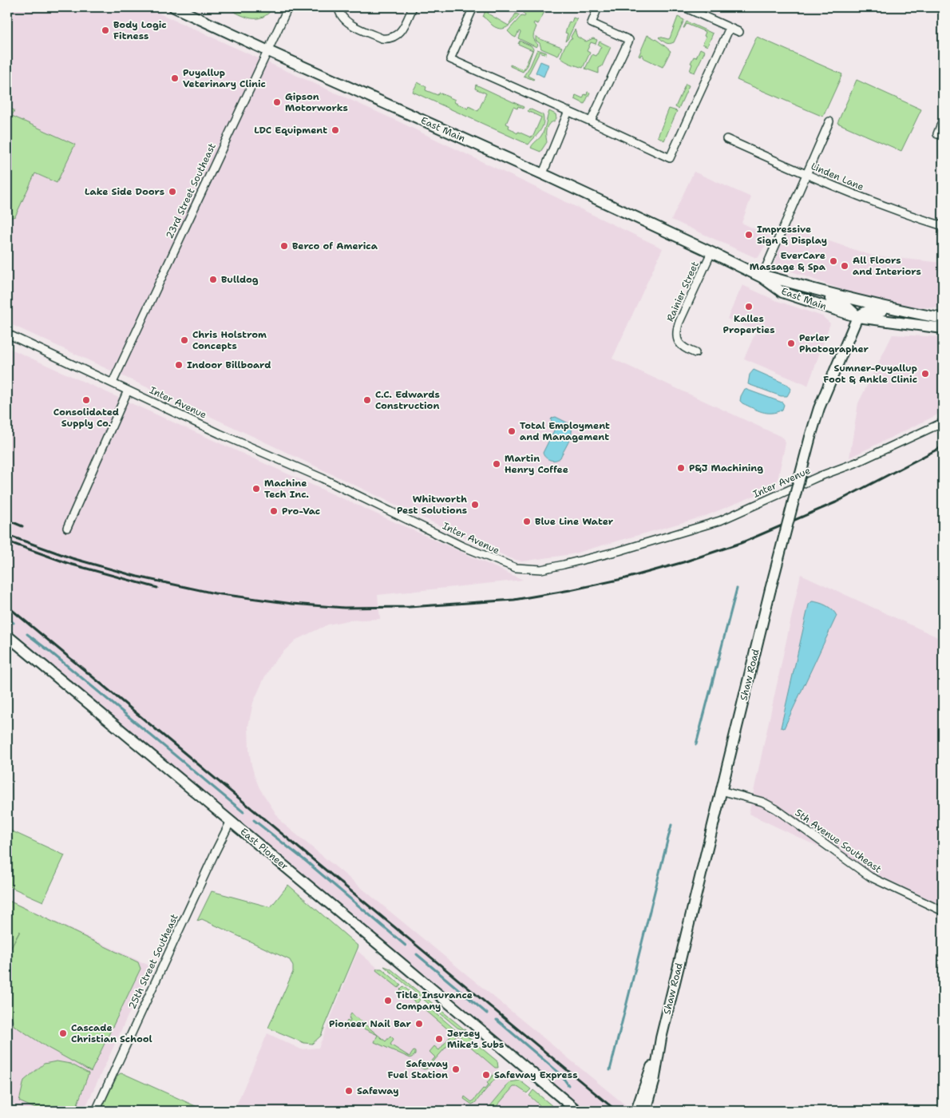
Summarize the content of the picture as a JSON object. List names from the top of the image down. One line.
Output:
{"streets":{"main road":["East Main","Shaw Road","East Pioneer"],"street":["Linden Lane","23rd Street Southeast","Rainier Street","Inter Avenue","5th Avenue Southeast","25th Street Southeast"]},"crossings":[["East Main","23rd Street Southeast"],["East Main","Rainier Street"],["East Main","Shaw Road"],["23rd Street Southeast","Inter Avenue"],["Shaw Road","5th Avenue Southeast"],["East Pioneer","25th Street Southeast"]],"places":["Body Logic Fitness","Puyallup Veterinary Clinic","Gipson Motorworks","LDC Equipment","Lake Side Doors","Impressive Sign & Display","Berco of America","EverCare Massage & Spa","All Floors and Interiors","Bulldog","Kalles Properties","Chris Holstrom Concepts","Perler Photographer","Indoor Billboard","Sumner-Puyallup Foot & Ankle Clinic","Consolidated Supply Co.","C.C. Edwards Construction","Total Employment and Management","Martin Henry Coffee","P&J Machining","Machine Tech Inc.","Whitworth Pest Solutions","Pro-Vac","Blue Line Water","Title Insurance Company","Pioneer Nail Bar","Cascade Christian School","Jersey Mike's Subs","Safeway Fuel Station","Safeway Express","Safeway"]}
